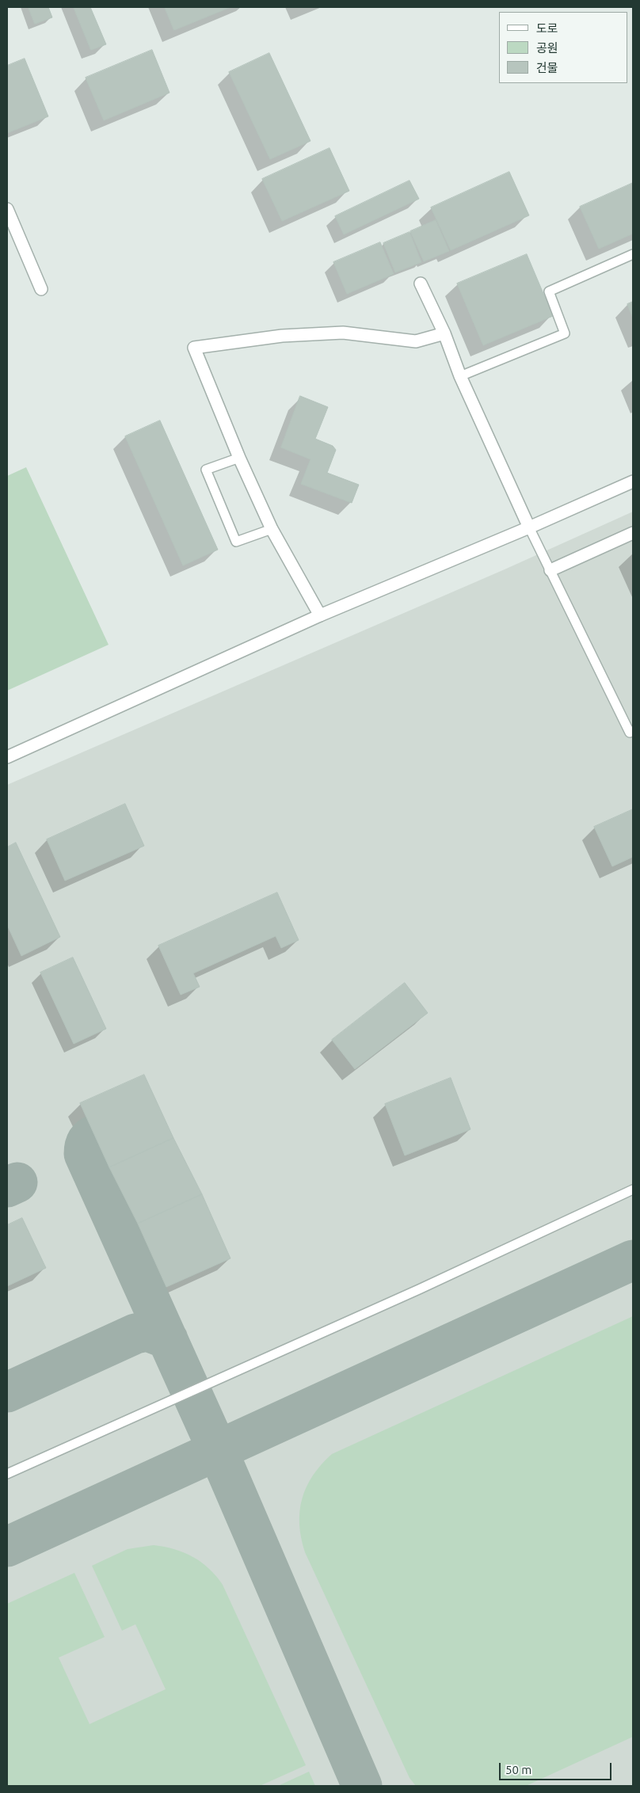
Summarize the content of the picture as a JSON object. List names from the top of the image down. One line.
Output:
{"legend":["도로","공원","건물"],"scale_bar":"50 m"}
